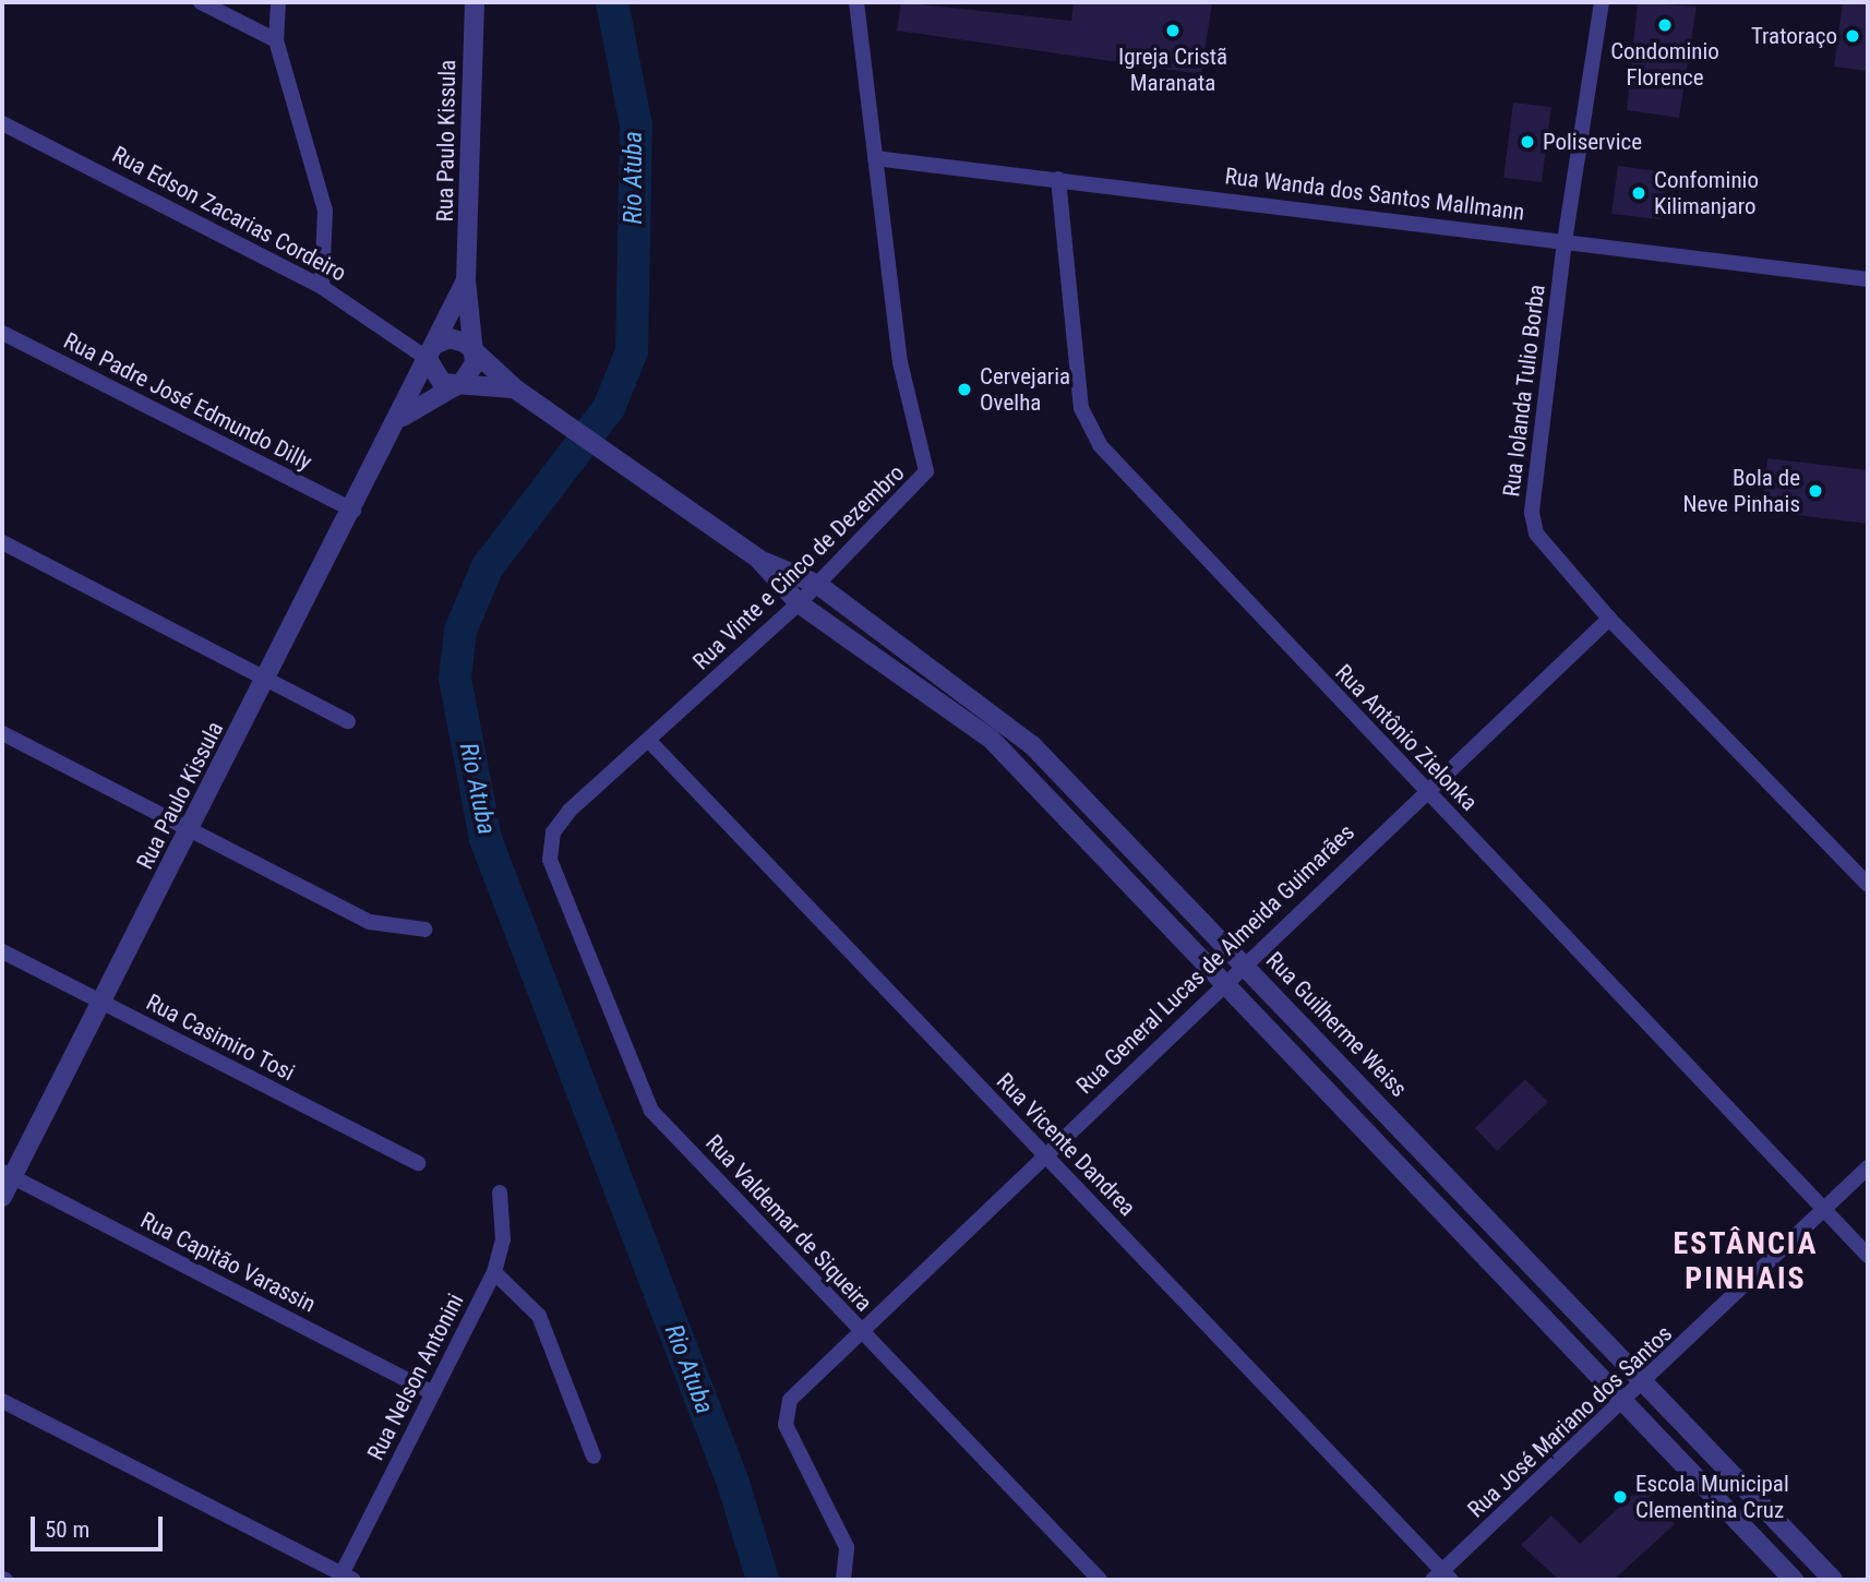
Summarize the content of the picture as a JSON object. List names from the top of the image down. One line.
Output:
{"streets":{"street":["Rua Paulo Kissula","Rua Wanda dos Santos Mallmann","Rua Edson Zacarias Cordeiro","Rua Iolanda Tulio Borba","Rua Padre José Edmundo Dilly","Rua Vinte e Cinco de Dezembro","Rua Antônio Zielonka","Rua General Lucas de Almeida Guimarães","Rua Guilherme Weiss","Rua Casimiro Tosi","Rua Vicente Dandrea","Rua Valdemar de Siqueira","Rua Capitão Varassin","Rua Nelson Antonini","Rua José Mariano dos Santos"]},"crossings":[["Rua Paulo Kissula","Rua Edson Zacarias Cordeiro"],["Rua Paulo Kissula","Rua Padre José Edmundo Dilly"],["Rua Paulo Kissula","Rua Casimiro Tosi"],["Rua Paulo Kissula","Rua Capitão Varassin"],["Rua Wanda dos Santos Mallmann","Rua Iolanda Tulio Borba"],["Rua Wanda dos Santos Mallmann","Rua Vinte e Cinco de Dezembro"],["Rua Wanda dos Santos Mallmann","Rua Antônio Zielonka"],["Rua Iolanda Tulio Borba","Rua General Lucas de Almeida Guimarães"],["Rua Vinte e Cinco de Dezembro","Rua Guilherme Weiss"],["Rua Vinte e Cinco de Dezembro","Rua Vicente Dandrea"],["Rua Vinte e Cinco de Dezembro","Rua Valdemar de Siqueira"],["Rua Antônio Zielonka","Rua General Lucas de Almeida Guimarães"],["Rua Antônio Zielonka","Rua José Mariano dos Santos"],["Rua General Lucas de Almeida Guimarães","Rua Guilherme Weiss"],["Rua General Lucas de Almeida Guimarães","Rua Vicente Dandrea"],["Rua General Lucas de Almeida Guimarães","Rua Valdemar de Siqueira"],["Rua Guilherme Weiss","Rua José Mariano dos Santos"],["Rua Vicente Dandrea","Rua José Mariano dos Santos"],["Rua Capitão Varassin","Rua Nelson Antonini"]],"districts":["ESTÂNCIA PINHAIS"],"water":["Rio Atuba"],"places":["Condominio Florence","Igreja Cristã Maranata","Tratoraço","Poliservice","Confominio Kilimanjaro","Cervejaria Ovelha","Bola de Neve Pinhais","Escola Municipal Clementina Cruz"],"scale_bar":"50 m"}
